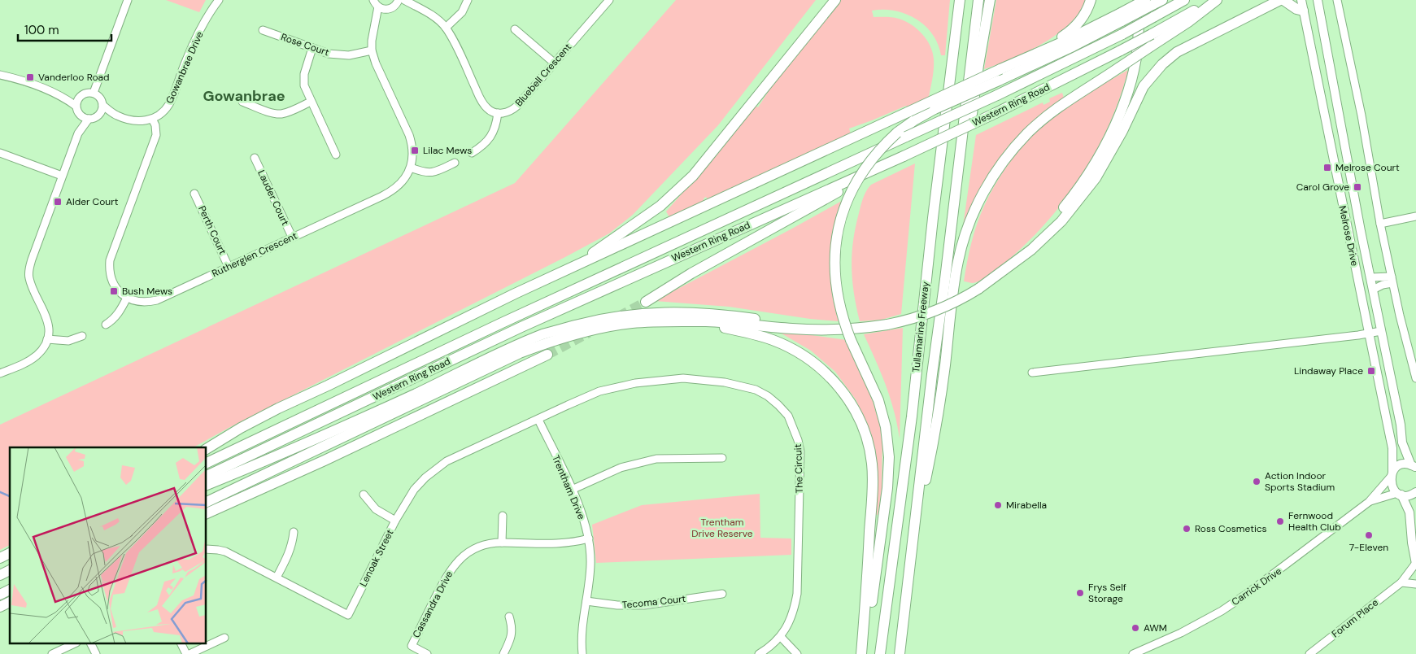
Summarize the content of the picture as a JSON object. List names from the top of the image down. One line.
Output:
{"streets":{"highway":["Western Ring Road","Tullamarine Freeway"],"main road":["Melrose Drive"],"street":["Rose Court","Gowanbrae Drive","Bluebell Crescent","Lauder Court","Perth Court","Rutherglen Crescent","The Circuit","Trentham Drive","Lenoak Street","Carrick Drive","Tecoma Court","Cassandra Drive","Forum Place"]},"crossings":[["Lauder Court","Rutherglen Crescent"],["Perth Court","Rutherglen Crescent"],["Melrose Drive","Carrick Drive"],["The Circuit","Trentham Drive"],["The Circuit","Lenoak Street"],["Trentham Drive","Lenoak Street"],["Trentham Drive","Tecoma Court"],["Trentham Drive","Cassandra Drive"]],"districts":["Gowanbrae"],"parks":["Trentham Drive Reserve"],"places":{"transit":["Vanderloo Road","Lilac Mews","Melrose Court","Carol Grove","Alder Court","Bush Mews","Lindaway Place"],"other":["Action Indoor Sports Stadium","Mirabella","Fernwood Health Club","Ross Cosmetics","7-Eleven","Frys Self Storage","AWM"]},"scale_bar":"100 m"}
